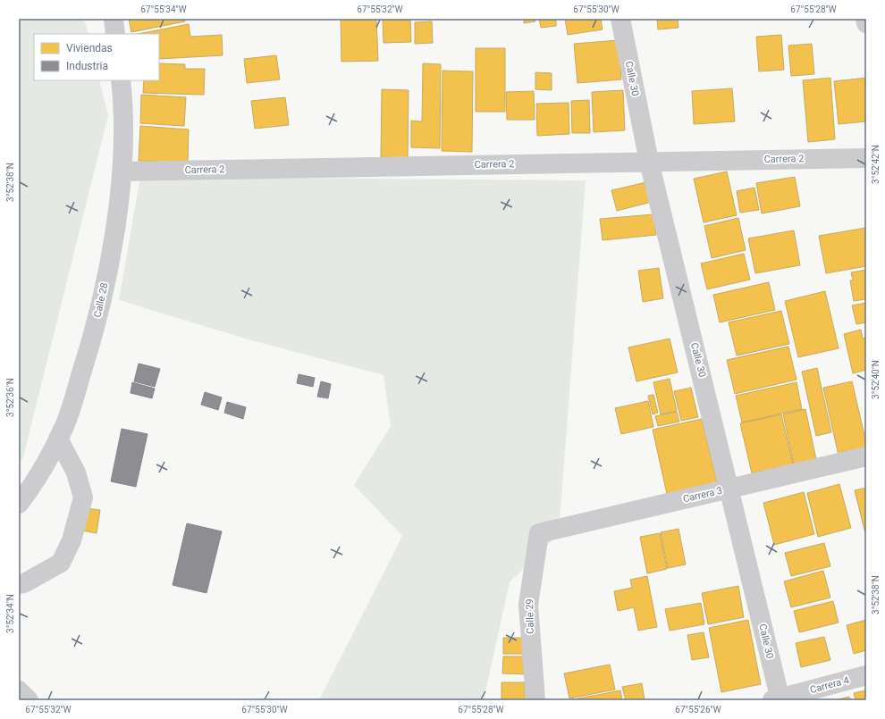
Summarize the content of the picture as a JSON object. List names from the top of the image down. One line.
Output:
{"streets":{"street":["Calle 30","Carrera 2","Calle 28","Carrera 3","Calle 29","Carrera 4"]},"crossings":[["Calle 30","Carrera 2"],["Calle 30","Carrera 3"],["Calle 30","Carrera 4"],["Carrera 2","Calle 28"],["Carrera 3","Calle 29"]],"legend":["Viviendas","Industria"],"coordinates":["67°55'34\"W","67°55'32\"W","67°55'30\"W","67°55'28\"W","3°52'42\"N","3°52'38\"N","3°52'40\"N","3°52'36\"N","3°52'34\"N","67°55'26\"W"]}
